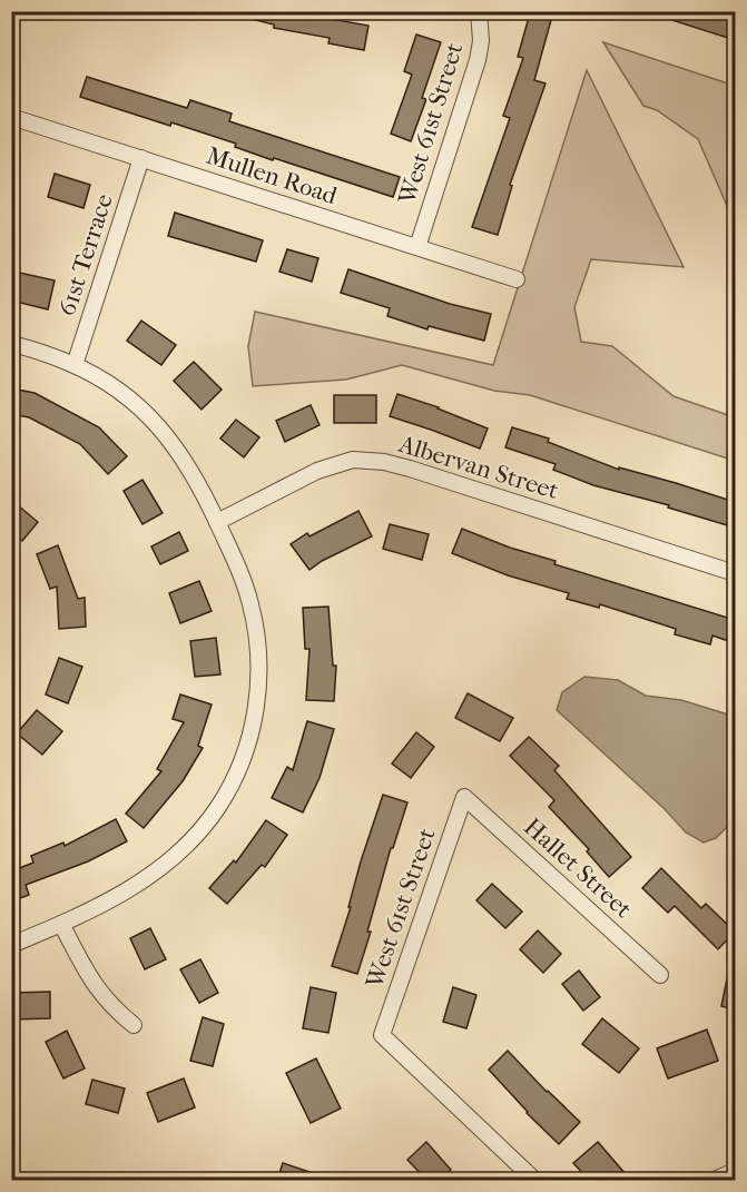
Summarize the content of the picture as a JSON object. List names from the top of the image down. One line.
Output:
{"streets":{"street":["West 61st Street","Mullen Road","61st Terrace","Albervan Street","Hallet Street"]},"crossings":[["West 61st Street","Mullen Road"],["West 61st Street","Hallet Street"],["Mullen Road","61st Terrace"]]}
